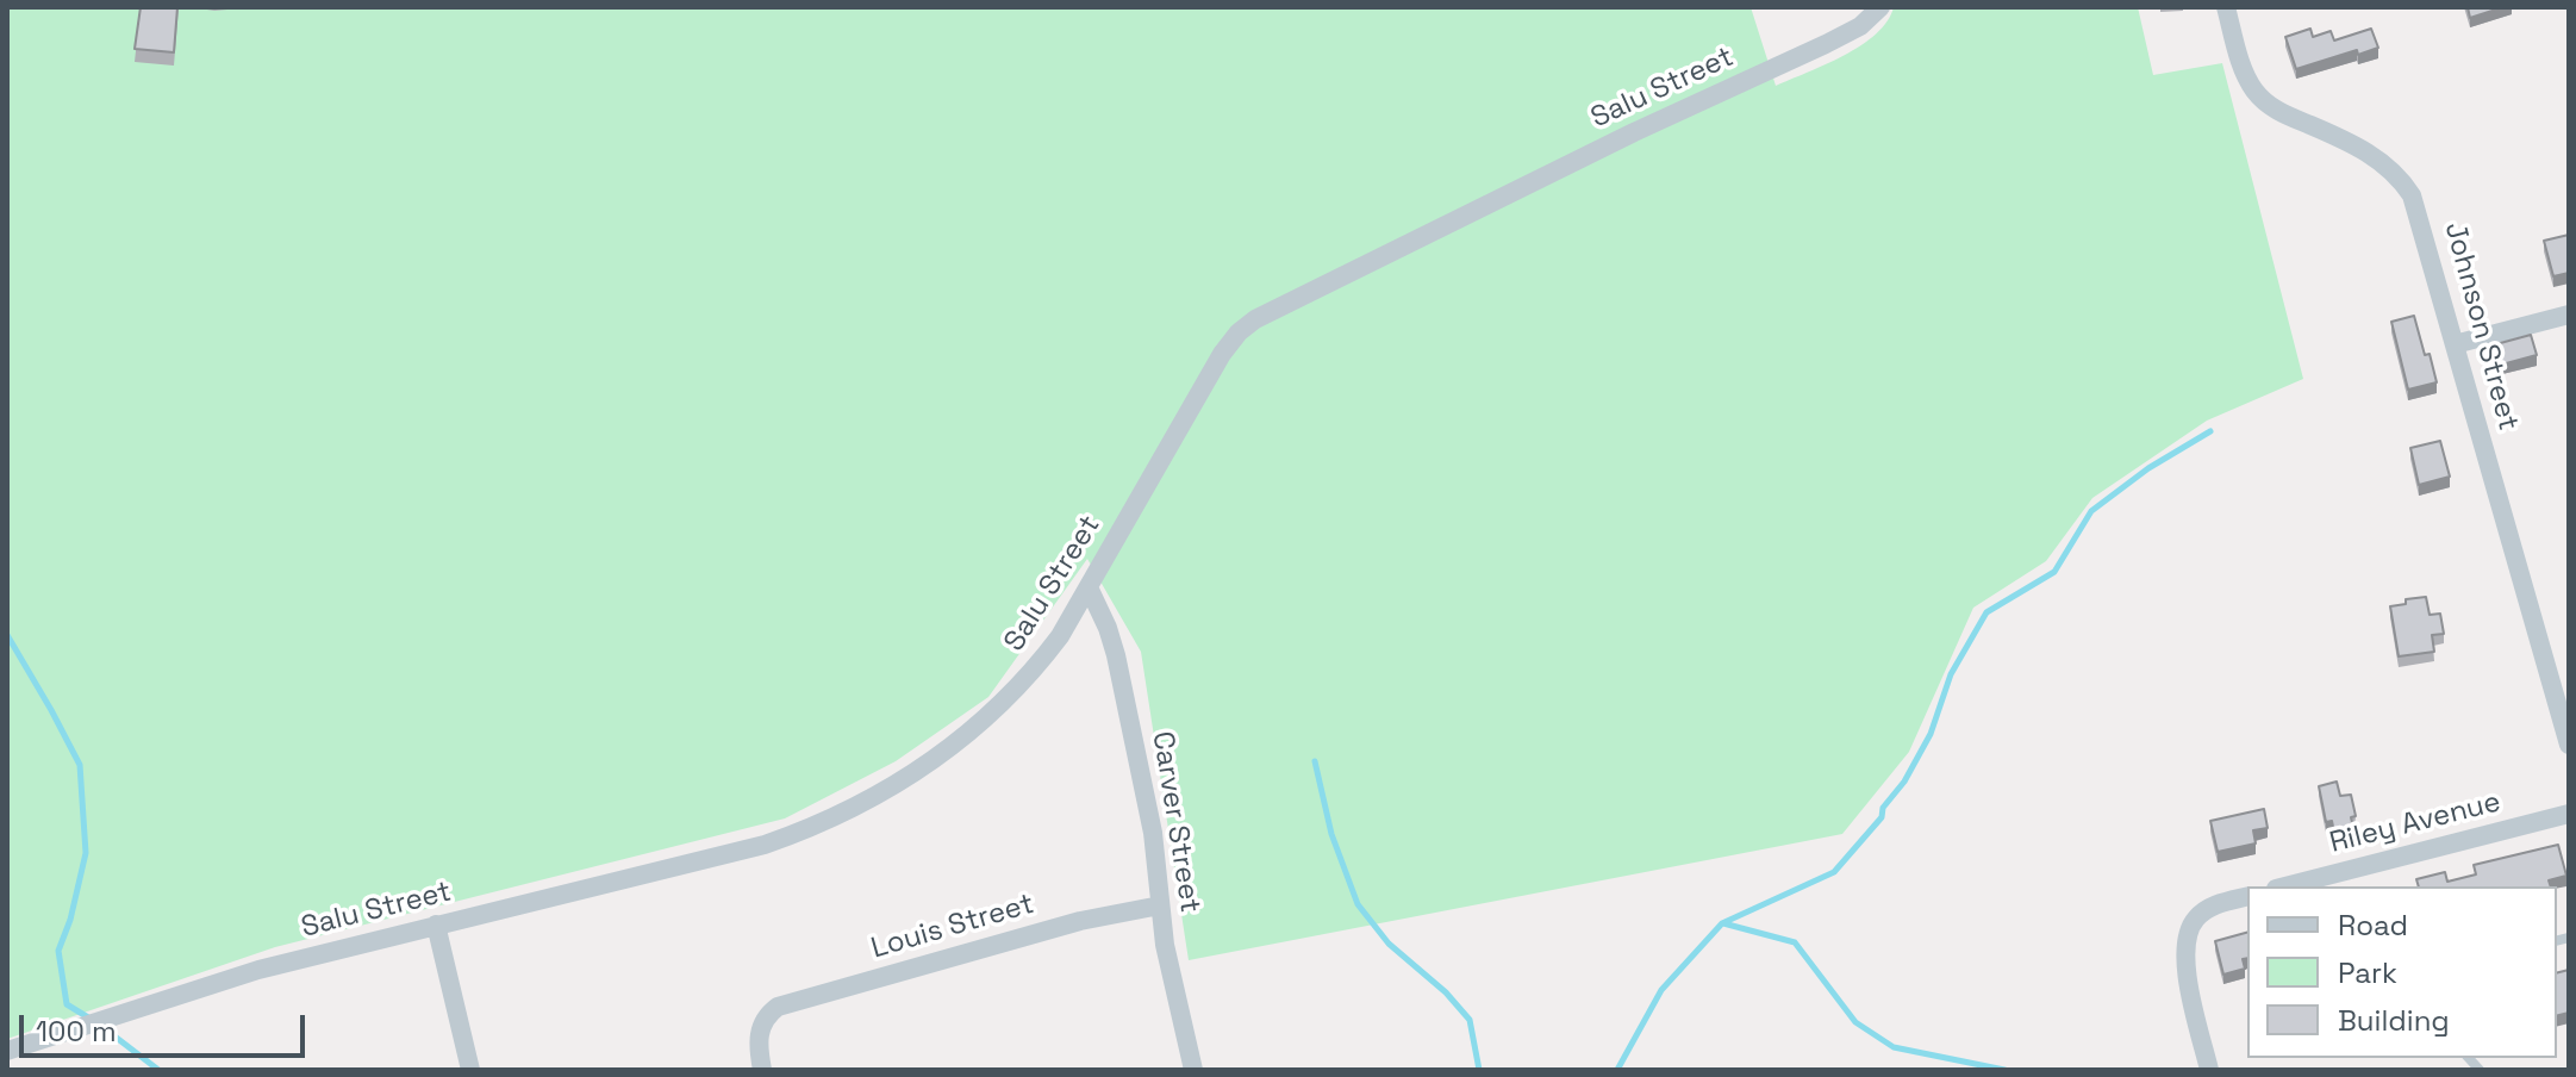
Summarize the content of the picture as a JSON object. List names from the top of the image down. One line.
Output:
{"streets":{"street":["Salu Street","Johnson Street","Carver Street","Riley Avenue","Louis Street"]},"crossings":[["Salu Street","Carver Street"],["Carver Street","Louis Street"]],"legend":["Road","Park","Building"],"scale_bar":"100 m"}
